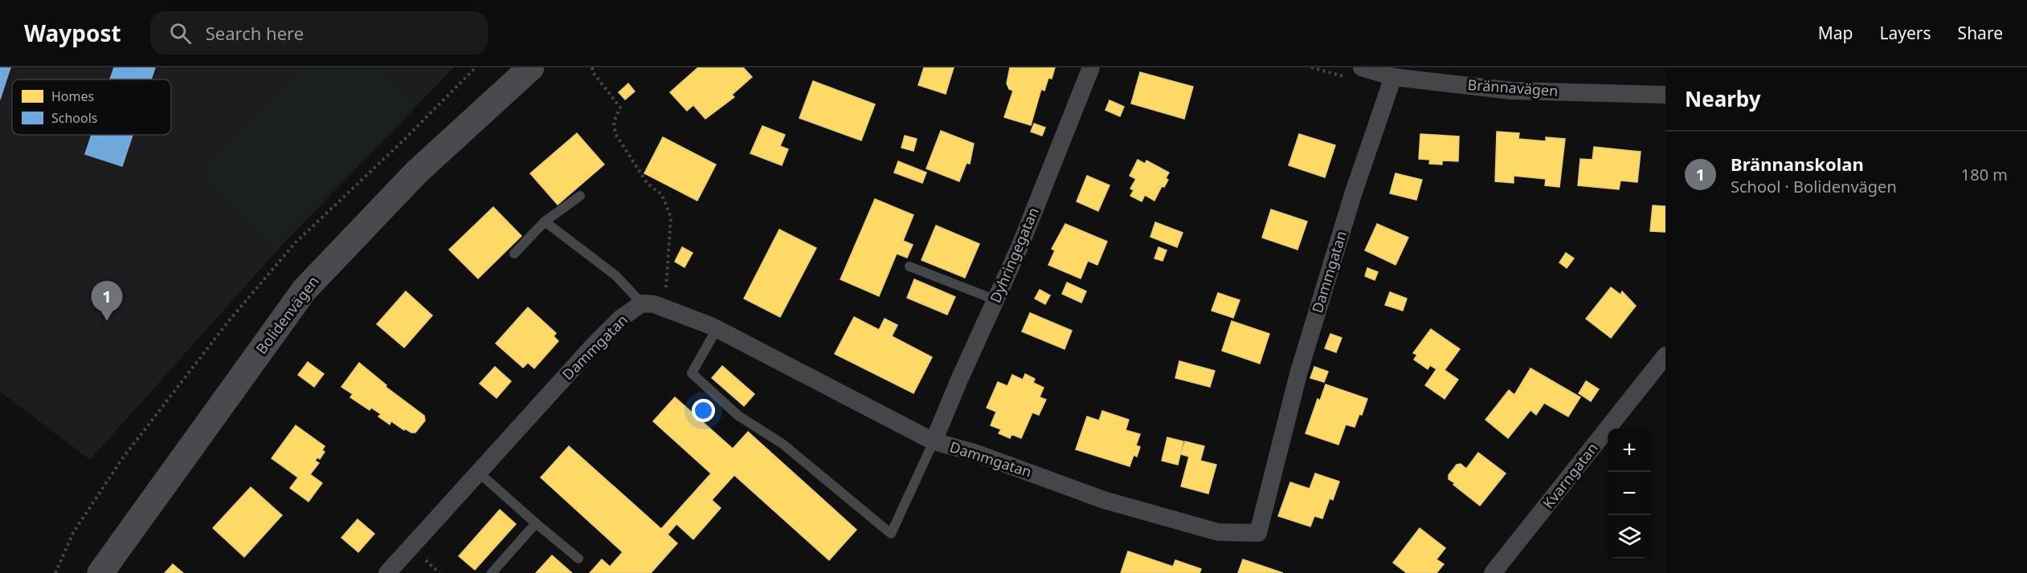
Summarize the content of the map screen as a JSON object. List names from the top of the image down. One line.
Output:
{"streets":{"main road":["Bolidenvägen"],"street":["Brännavägen","Dyhringegatan","Dammgatan","Kvarngatan"]},"crossings":[["Brännavägen","Dammgatan"],["Dyhringegatan","Dammgatan"]],"legend":["Homes","Schools"],"page":{"header":"Waypost","search":"Search here","nav":["Map","Layers","Share"],"heading":"Nearby","list":[{"mark":"1","name":"Brännanskolan","note":"School · Bolidenvägen","value":"180 m"}],"pins":"1","map_buttons":["+","−"]}}
